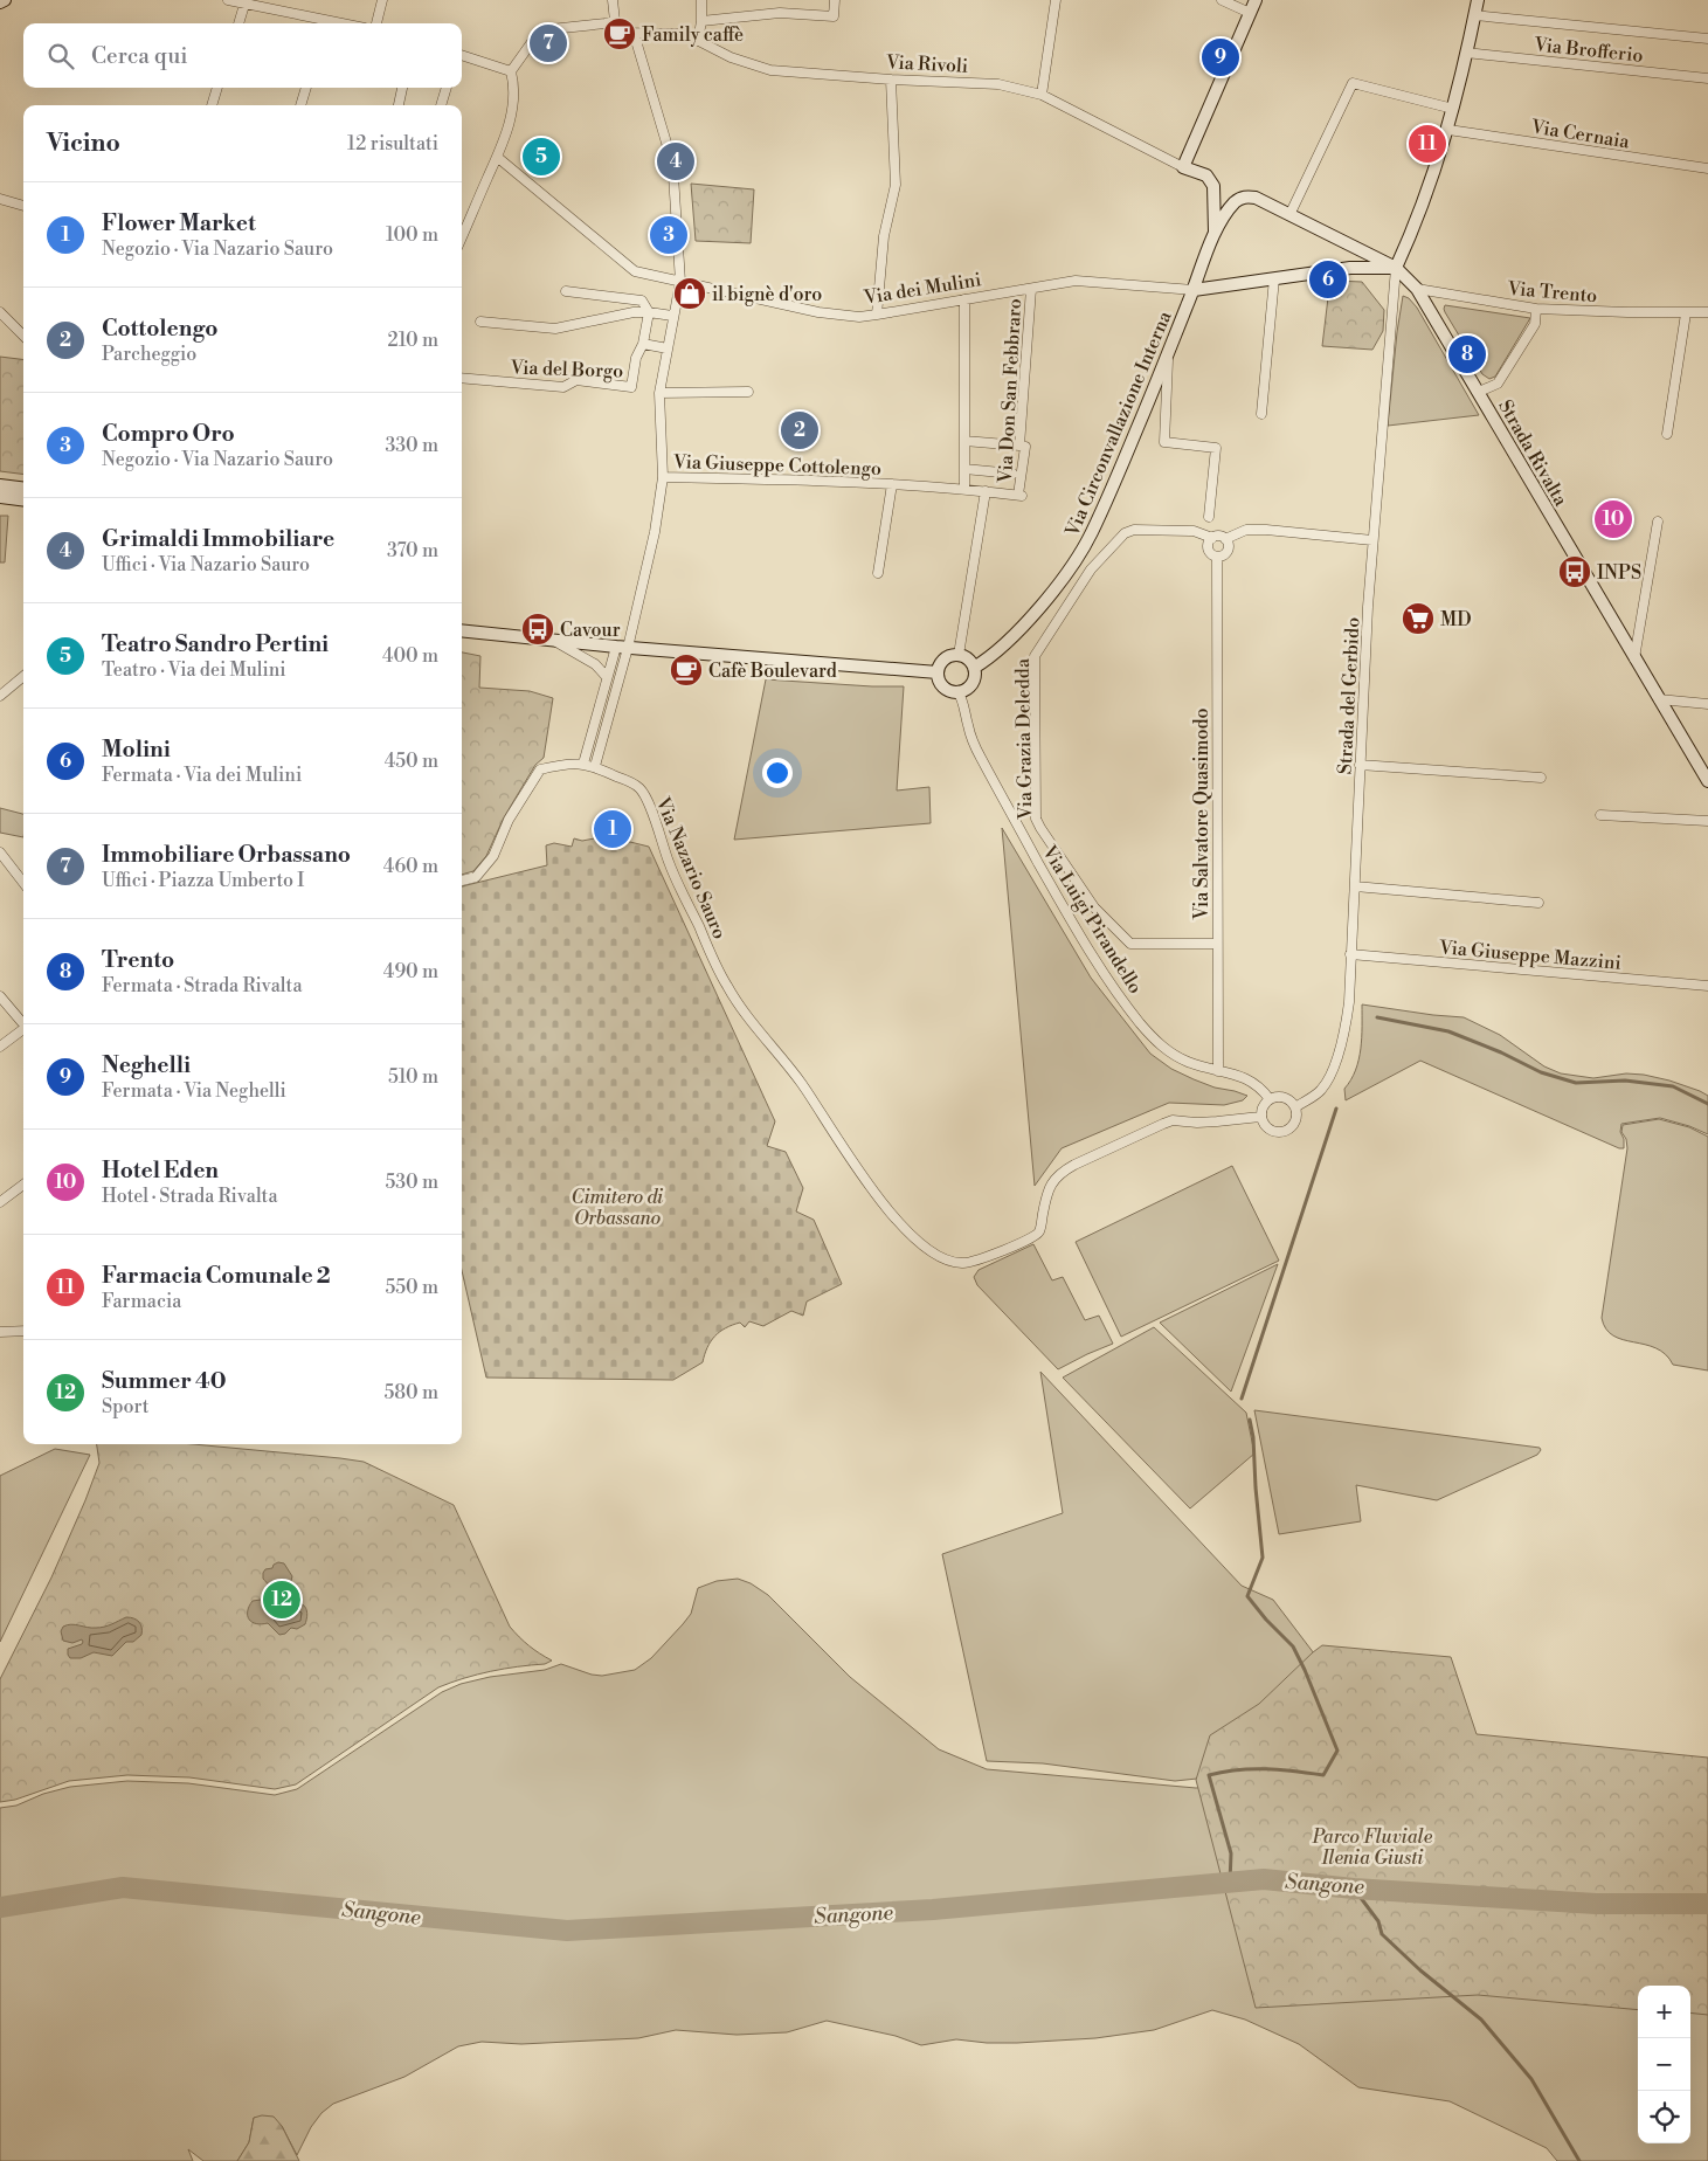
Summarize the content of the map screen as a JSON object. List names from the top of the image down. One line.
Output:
{"streets":{"street":["Via Brofferio","Via Rivoli","Via Cernaia","Via dei Mulini","Via Trento","Via del Borgo","Via Don San Febbraro","Via Circonvallazione Interna","Strada Rivalta","Via Giuseppe Cottolengo","Strada del Gerbido","Via Grazia Deledda","Via Salvatore Quasimodo","Via Nazario Sauro","Via Luigi Pirandello","Via Giuseppe Mazzini"]},"crossings":[["Via Rivoli","Via Circonvallazione Interna"],["Via dei Mulini","Via Don San Febbraro"],["Via dei Mulini","Via Circonvallazione Interna"],["Via dei Mulini","Strada Rivalta"],["Via dei Mulini","Strada del Gerbido"],["Via Trento","Strada Rivalta"],["Via Don San Febbraro","Via Giuseppe Cottolengo"],["Via Circonvallazione Interna","Via Luigi Pirandello"],["Strada Rivalta","Strada del Gerbido"],["Strada del Gerbido","Via Nazario Sauro"],["Strada del Gerbido","Via Luigi Pirandello"],["Strada del Gerbido","Via Giuseppe Mazzini"],["Via Grazia Deledda","Via Salvatore Quasimodo"],["Via Salvatore Quasimodo","Via Luigi Pirandello"],["Via Nazario Sauro","Via Luigi Pirandello"]],"water":["Sangone"],"parks":["Cimitero di Orbassano","Parco Fluviale Ilenia Giusti"],"places":{"cafe":["Family caffè","Cafè Boulevard"],"shop":["il bignè d'oro"],"bus stop":["INPS","Cavour"],"supermarket":["MD"]},"page":{"pins":["7","9","11","5","4","3","6","8","2","10","1","12"],"search":"Cerca qui","heading":["Vicino","12 risultati"],"list":[{"mark":"1","name":"Flower Market","note":"Negozio · Via Nazario Sauro","value":"100 m"},{"mark":"2","name":"Cottolengo","note":"Parcheggio","value":"210 m"},{"mark":"3","name":"Compro Oro","note":"Negozio · Via Nazario Sauro","value":"330 m"},{"mark":"4","name":"Grimaldi Immobiliare","note":"Uffici · Via Nazario Sauro","value":"370 m"},{"mark":"5","name":"Teatro Sandro Pertini","note":"Teatro · Via dei Mulini","value":"400 m"},{"mark":"6","name":"Molini","note":"Fermata · Via dei Mulini","value":"450 m"},{"mark":"7","name":"Immobiliare Orbassano","note":"Uffici · Piazza Umberto I","value":"460 m"},{"mark":"8","name":"Trento","note":"Fermata · Strada Rivalta","value":"490 m"},{"mark":"9","name":"Neghelli","note":"Fermata · Via Neghelli","value":"510 m"},{"mark":"10","name":"Hotel Eden","note":"Hotel · Strada Rivalta","value":"530 m"},{"mark":"11","name":"Farmacia Comunale 2","note":"Farmacia","value":"550 m"},{"mark":"12","name":"Summer 40","note":"Sport","value":"580 m"}],"map_buttons":["+","−"]}}
